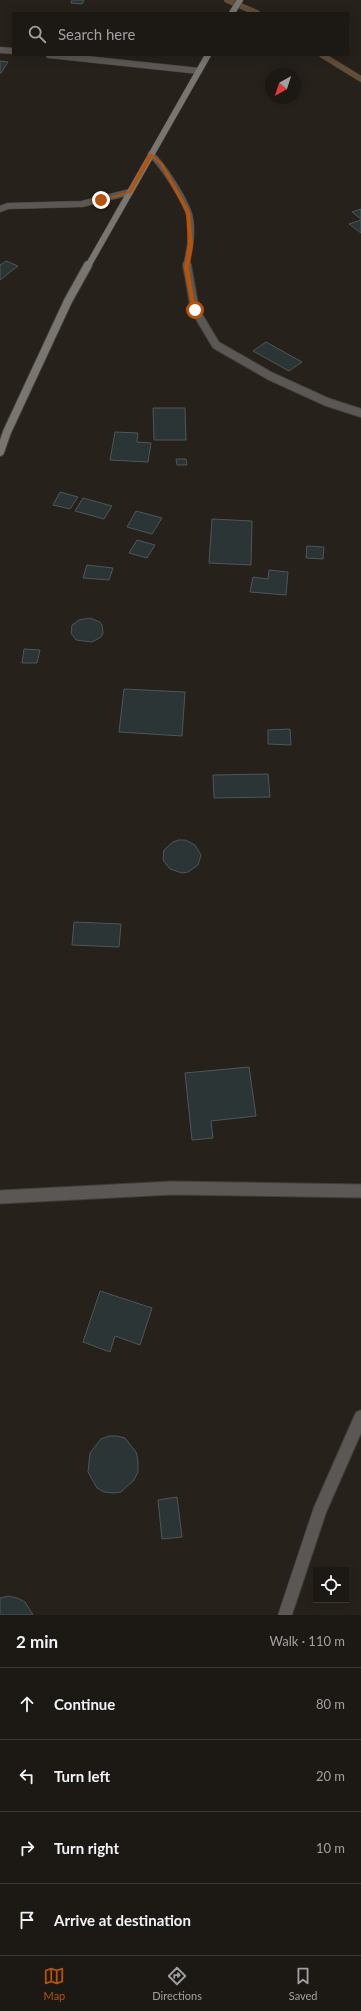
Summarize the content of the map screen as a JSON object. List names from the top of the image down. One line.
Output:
{"north":"bottom left","page":{"search":"Search here","heading":["2 min","Walk · 110 m"],"list":[["Continue","80 m"],["Turn left","20 m"],["Turn right","10 m"],"Arrive at destination"],"nav":["Map","Directions","Saved"]}}
